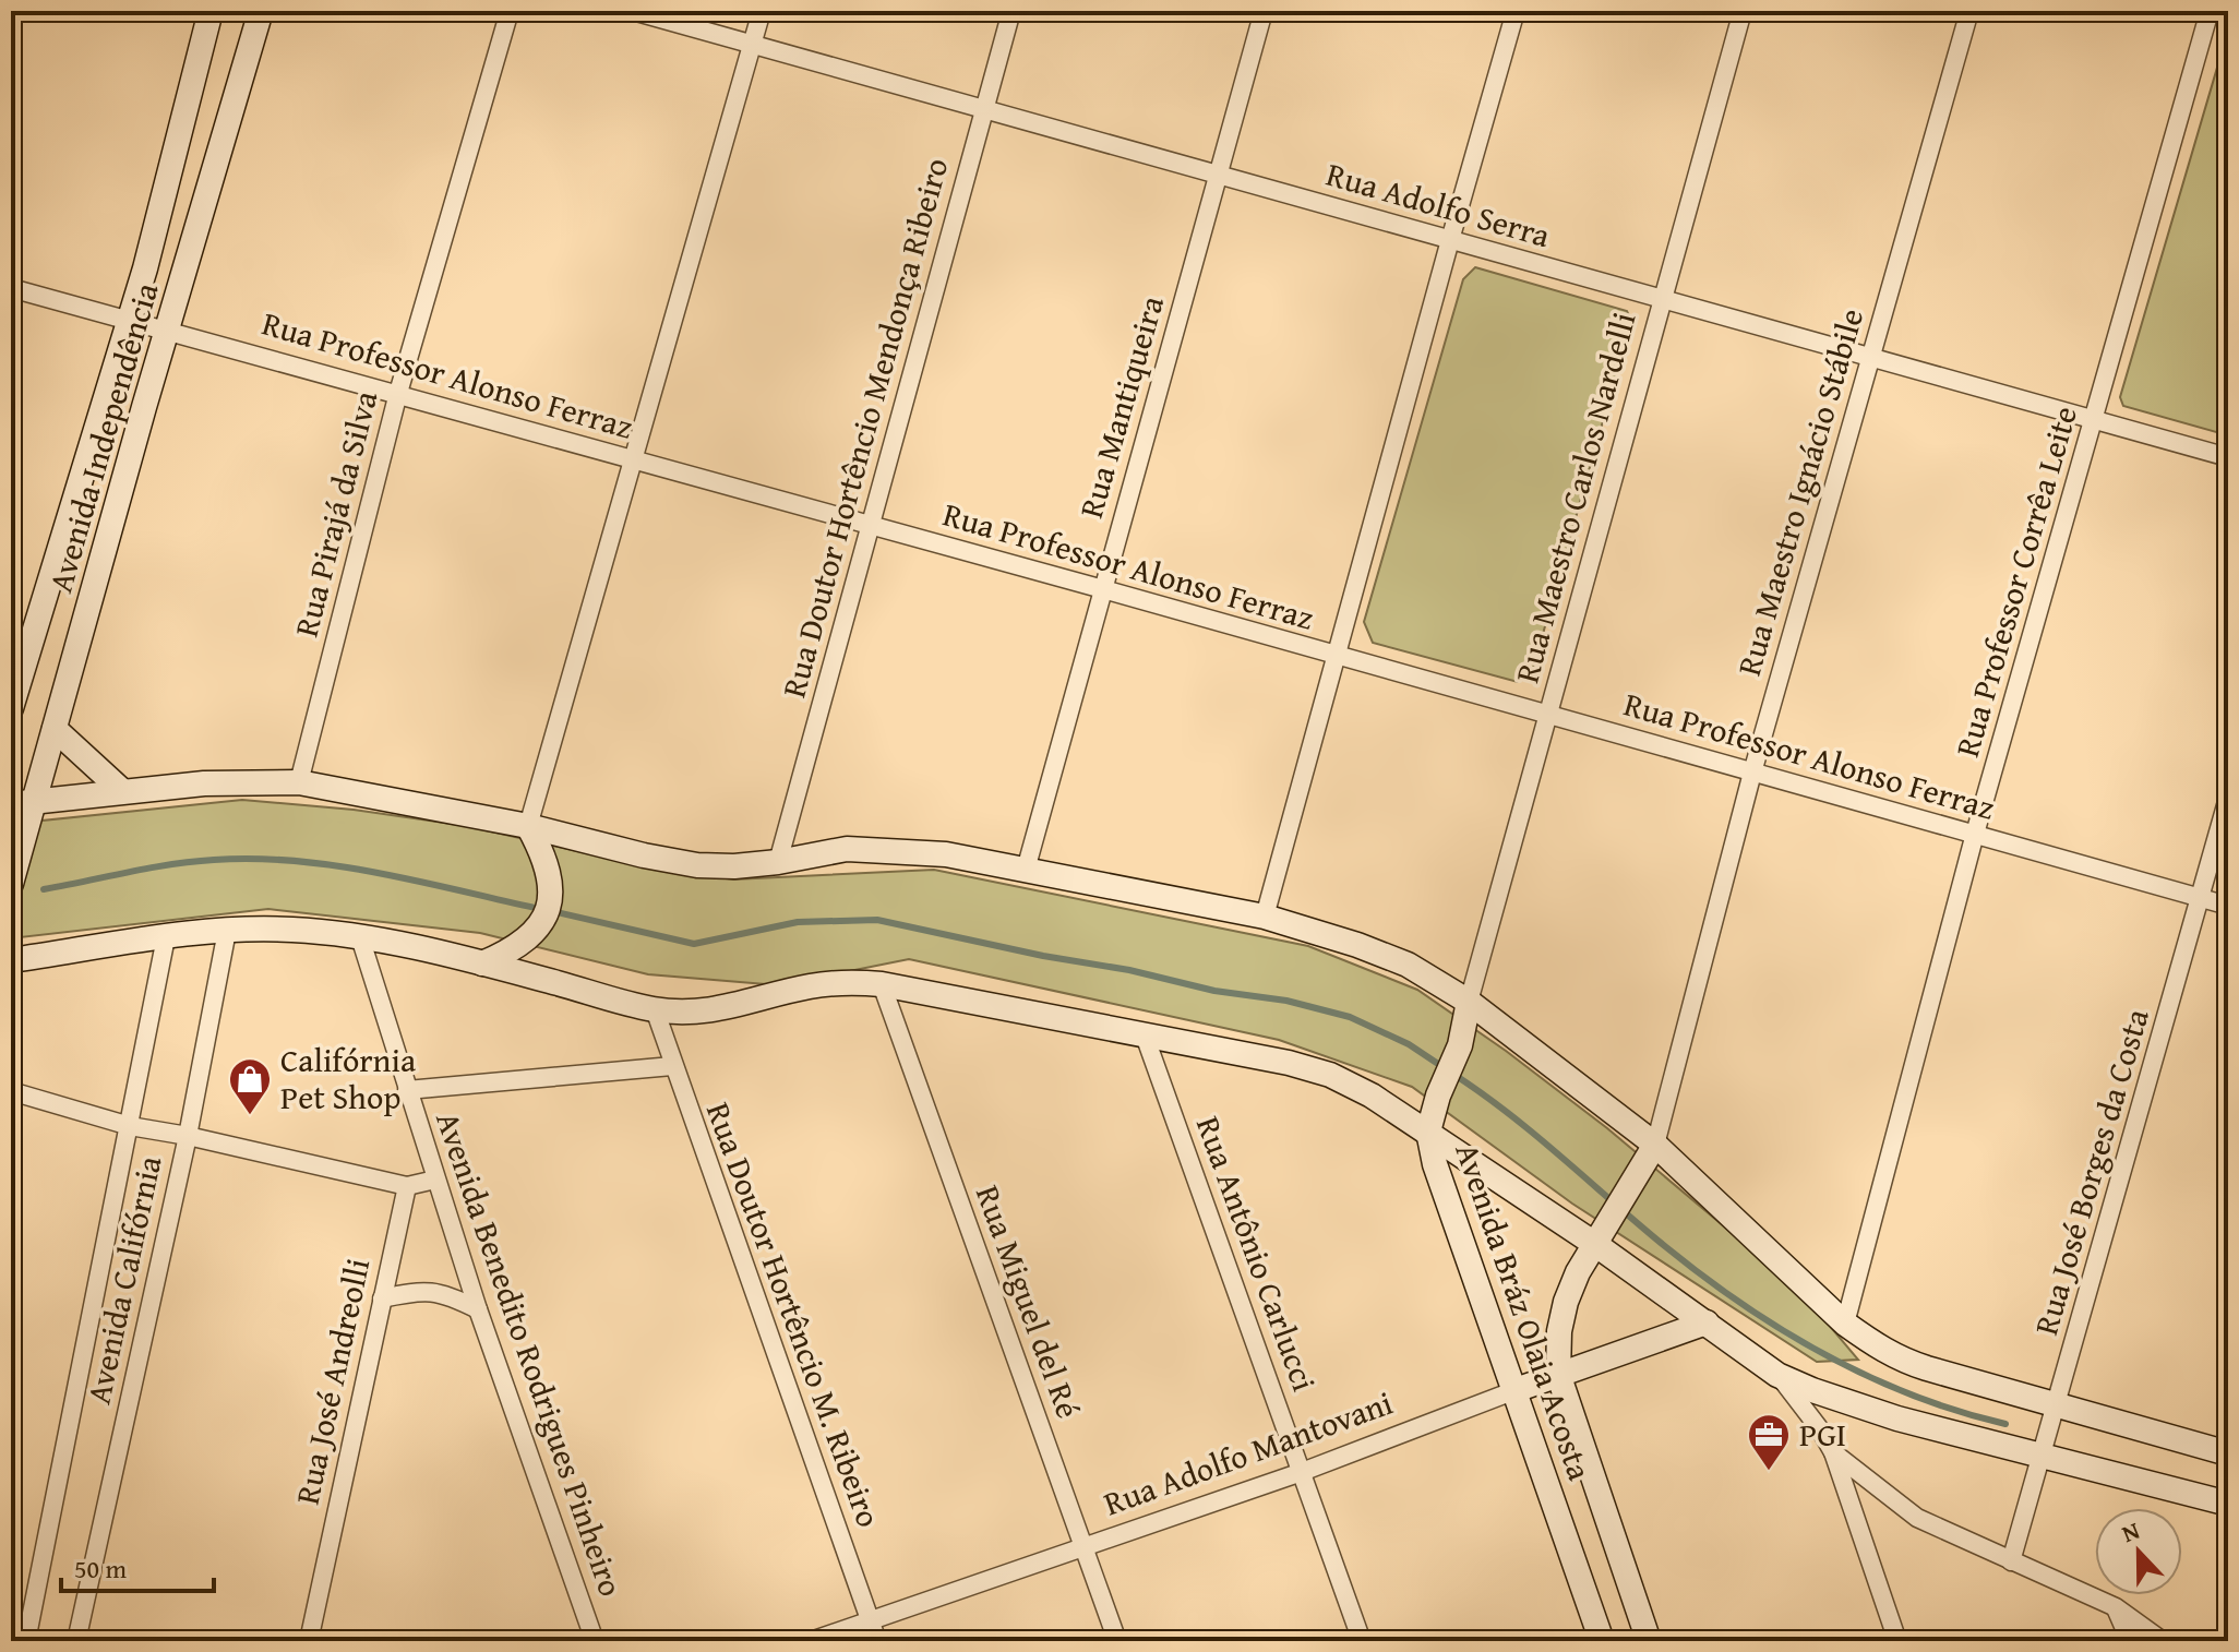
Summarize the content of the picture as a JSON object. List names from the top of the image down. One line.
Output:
{"streets":{"street":["Rua Adolfo Serra","Rua Professor Alonso Ferraz","Rua Mantiqueira","Rua Doutor Hortêncio Mendonça Ribeiro","Avenida Independência","Rua Maestro Ignácio Stábile","Rua Maestro Carlos Nardelli","Rua Pirajá da Silva","Rua Professor Corrêa Leite","Rua José Borges da Costa","Rua Antônio Carlucci","Avenida Califórnia","Rua Miguel del Ré","Avenida Bráz Olaia Acosta","Rua Doutor Hortêncio M. Ribeiro","Avenida Benedito Rodrigues Pinheiro","Rua José Andreolli","Rua Adolfo Mantovani"]},"crossings":[["Rua Adolfo Serra","Rua Mantiqueira"],["Rua Adolfo Serra","Rua Doutor Hortêncio Mendonça Ribeiro"],["Rua Adolfo Serra","Rua Maestro Ignácio Stábile"],["Rua Adolfo Serra","Rua Maestro Carlos Nardelli"],["Rua Adolfo Serra","Rua Professor Corrêa Leite"],["Rua Professor Alonso Ferraz","Rua Mantiqueira"],["Rua Professor Alonso Ferraz","Rua Doutor Hortêncio Mendonça Ribeiro"],["Rua Professor Alonso Ferraz","Avenida Independência"],["Rua Professor Alonso Ferraz","Rua Maestro Ignácio Stábile"],["Rua Professor Alonso Ferraz","Rua Maestro Carlos Nardelli"],["Rua Professor Alonso Ferraz","Rua Pirajá da Silva"],["Rua Professor Alonso Ferraz","Rua Professor Corrêa Leite"],["Rua Professor Alonso Ferraz","Rua José Borges da Costa"],["Rua Maestro Ignácio Stábile","Avenida Bráz Olaia Acosta"],["Rua Maestro Carlos Nardelli","Avenida Bráz Olaia Acosta"],["Rua Antônio Carlucci","Rua Adolfo Mantovani"],["Rua Miguel del Ré","Rua Adolfo Mantovani"],["Avenida Bráz Olaia Acosta","Rua Adolfo Mantovani"],["Rua Doutor Hortêncio M. Ribeiro","Rua Adolfo Mantovani"]],"places":{"shop":["Califórnia Pet Shop"],"office":["PGI"]},"scale_bar":"50 m","north":"top"}
